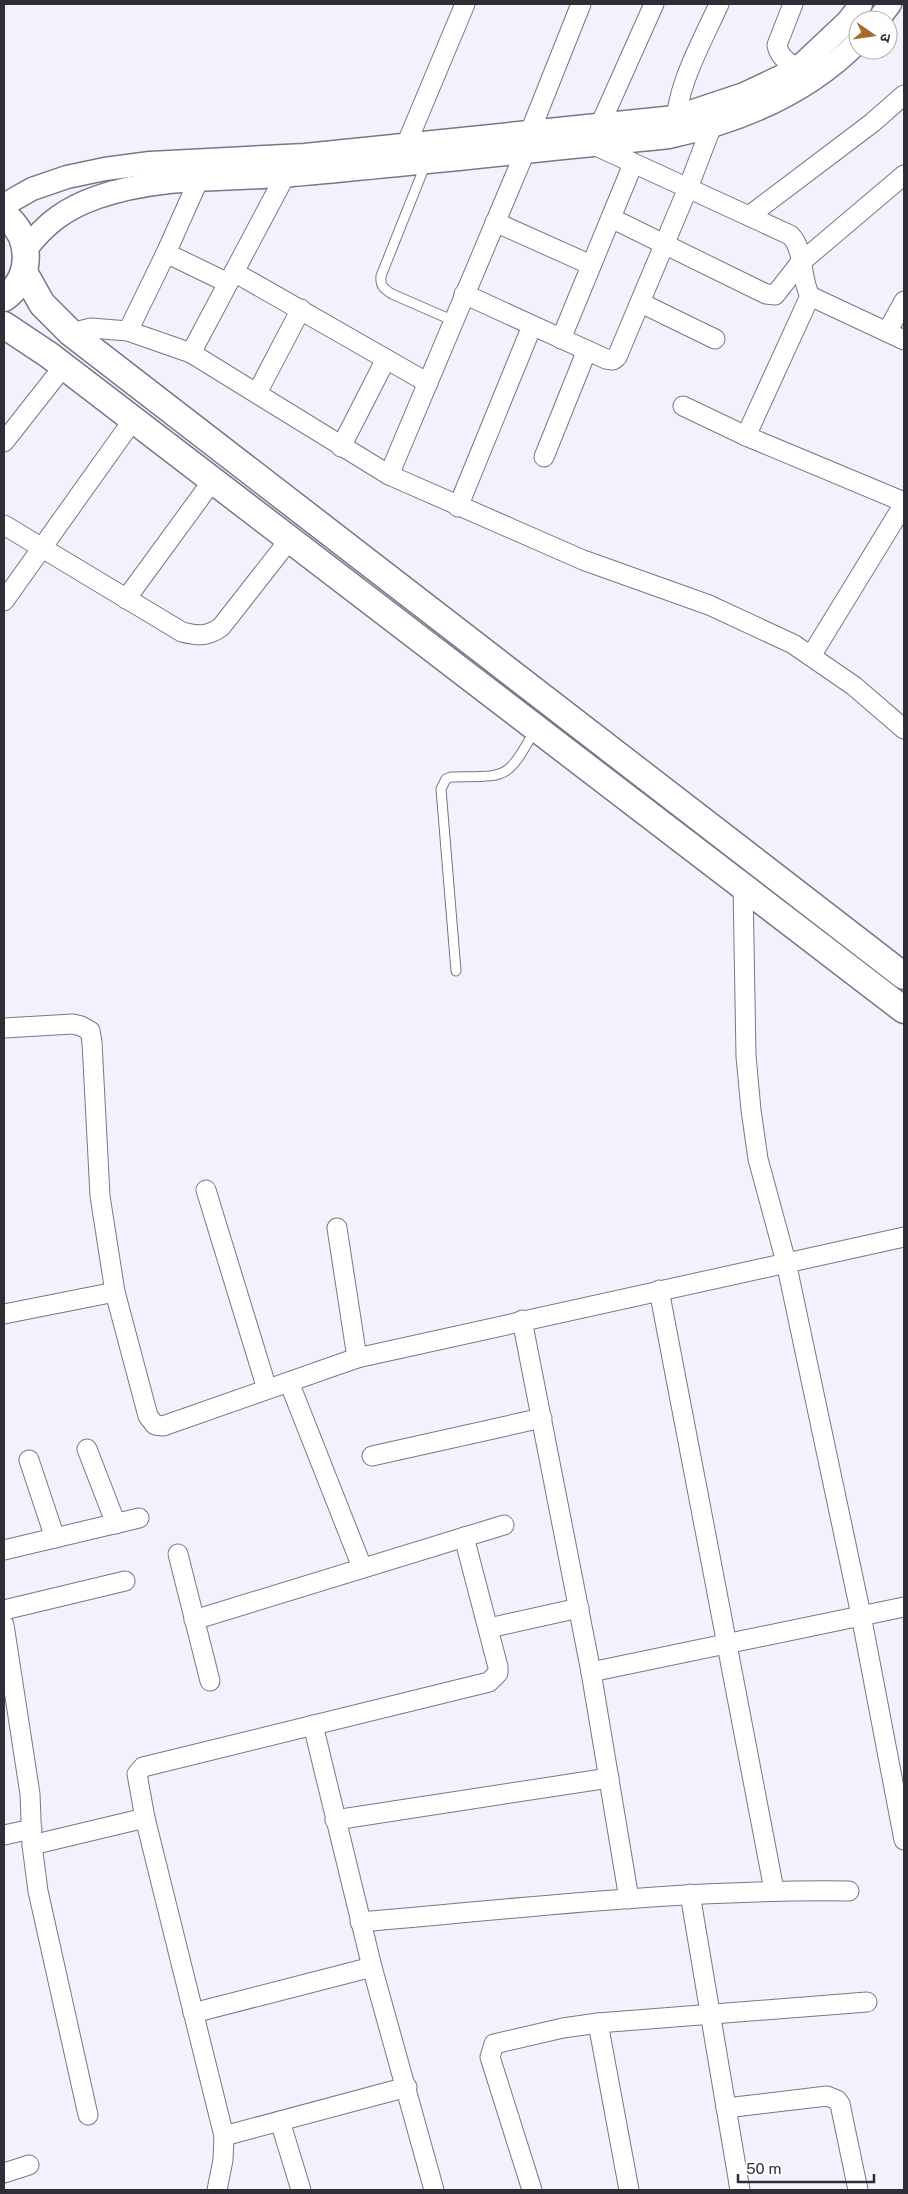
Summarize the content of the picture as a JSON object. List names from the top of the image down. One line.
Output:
{"scale_bar":"50 m","north":"right"}
